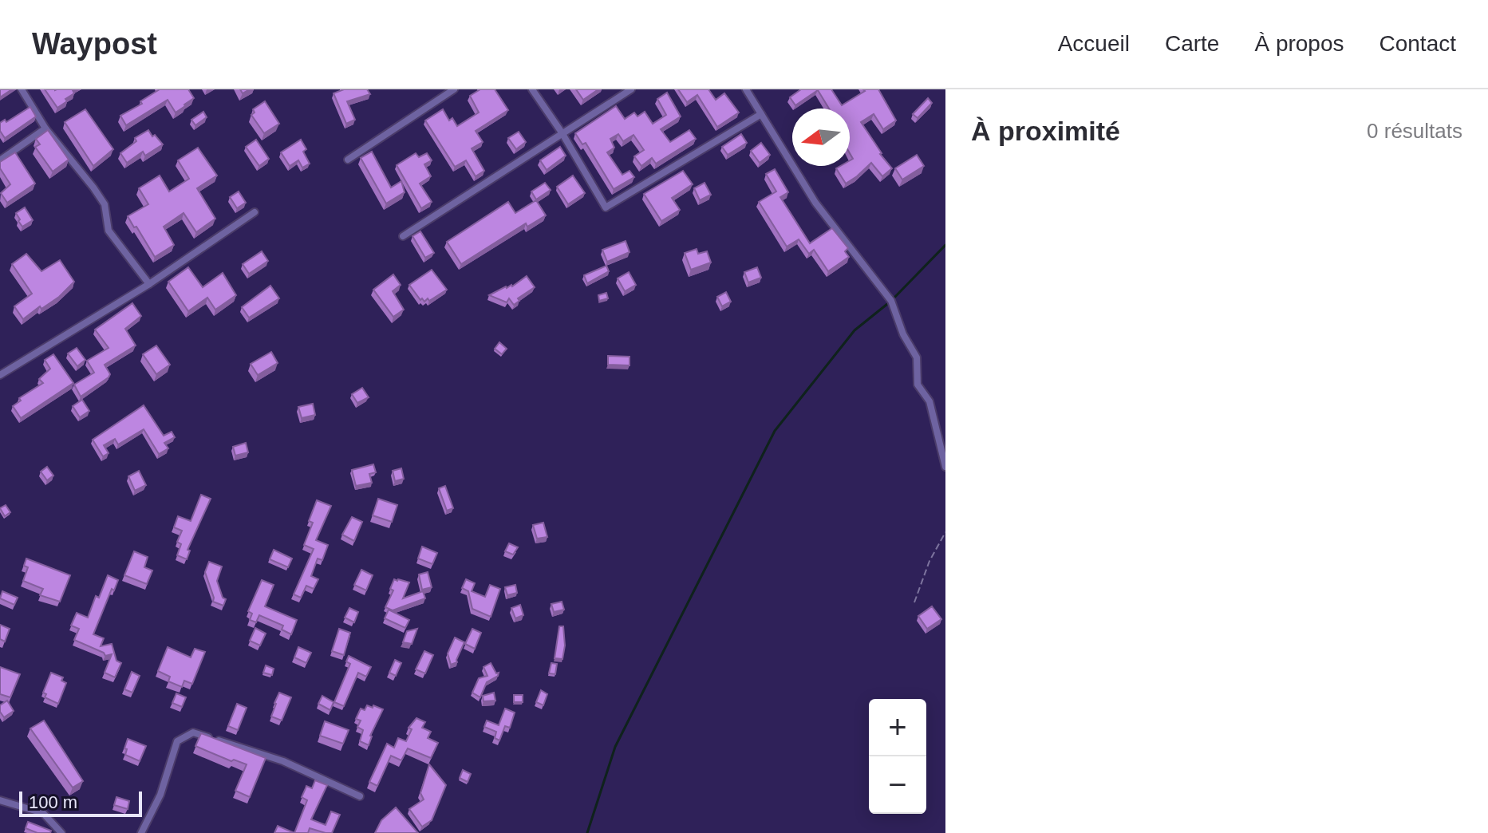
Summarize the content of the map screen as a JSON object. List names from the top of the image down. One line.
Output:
{"scale_bar":"100 m","north":"left","page":{"header":"Waypost","nav":["Accueil","Carte","À propos","Contact"],"heading":["À proximité","0 résultats"],"map_buttons":["+","−"],"scale":"100 m"}}
